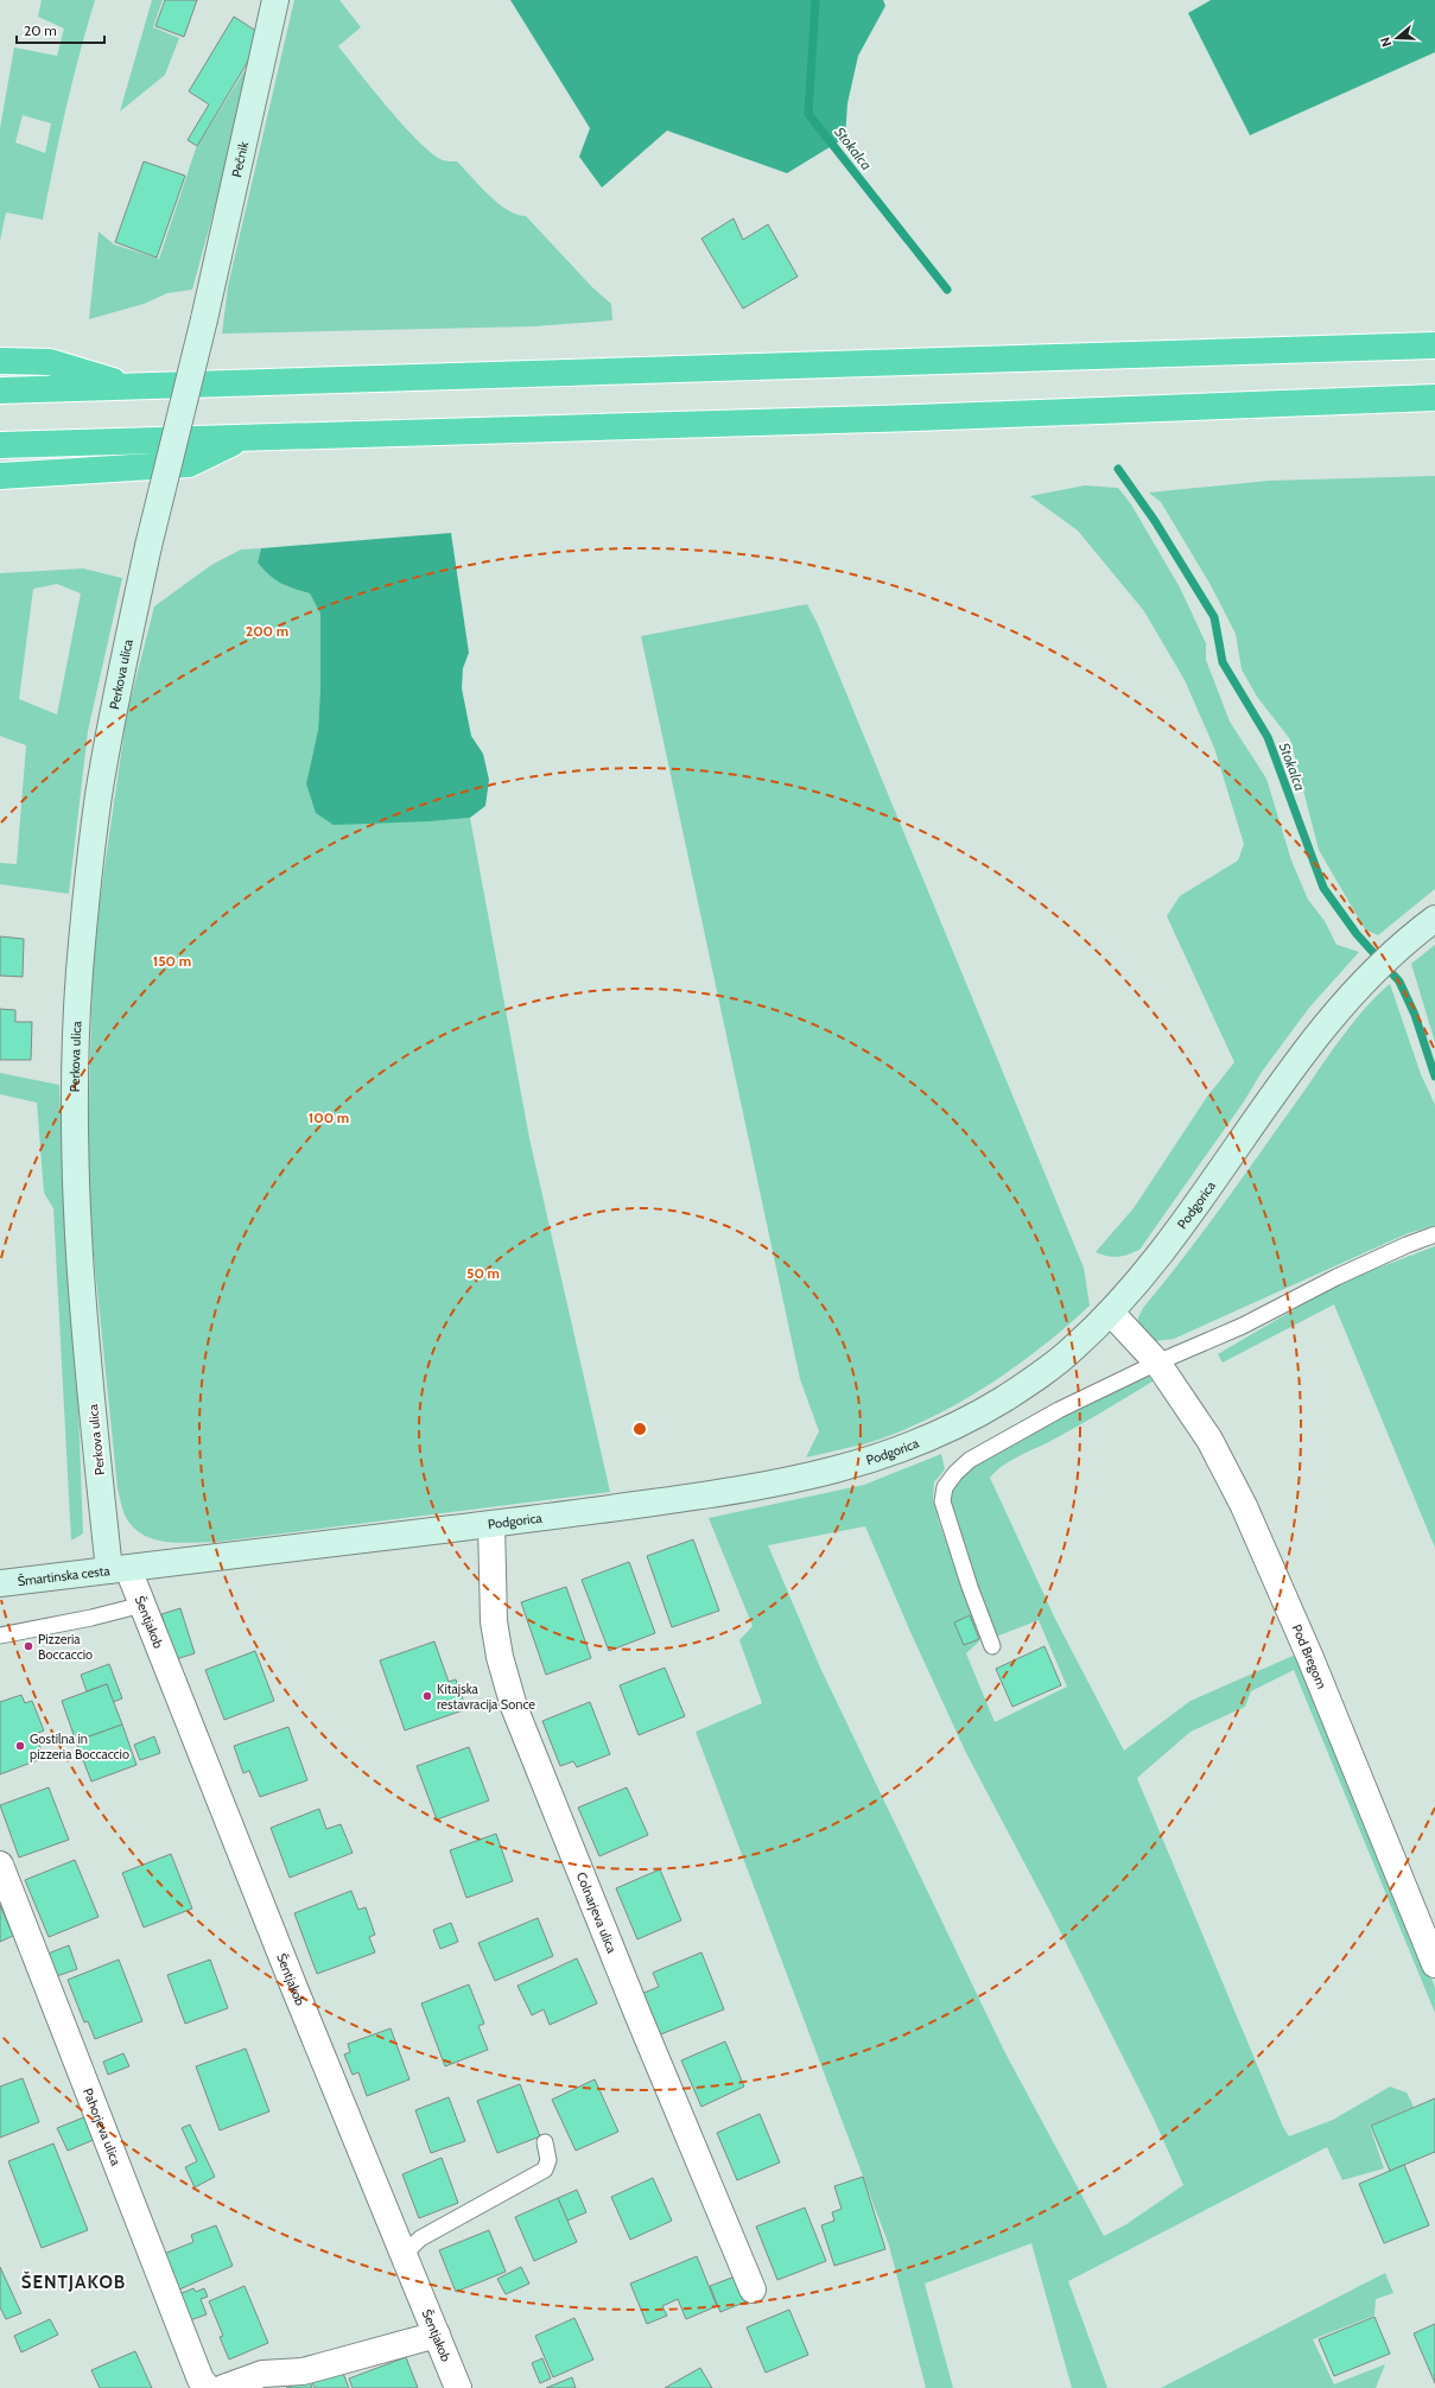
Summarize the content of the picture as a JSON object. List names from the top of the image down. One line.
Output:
{"streets":{"main road":["Pečnik","Perkova ulica","Podgorica","Šmartinska cesta"],"street":["Šentjakob","Pod Bregom","Colnarjeva ulica","Pahorjeva ulica"]},"crossings":[["Pečnik","Perkova ulica"],["Perkova ulica","Podgorica"],["Perkova ulica","Šmartinska cesta"],["Perkova ulica","Šentjakob"],["Podgorica","Šmartinska cesta"],["Podgorica","Šentjakob"],["Podgorica","Pod Bregom"],["Podgorica","Colnarjeva ulica"],["Šmartinska cesta","Šentjakob"]],"districts":["ŠENTJAKOB"],"water":["Stokalca"],"places":["Pizzeria Boccaccio","Kitajska restavracija Sonce","Gostilna in pizzeria Boccaccio"],"scale_bar":"20 m","north":"left","rings":["200 m","150 m","100 m","50 m"]}
